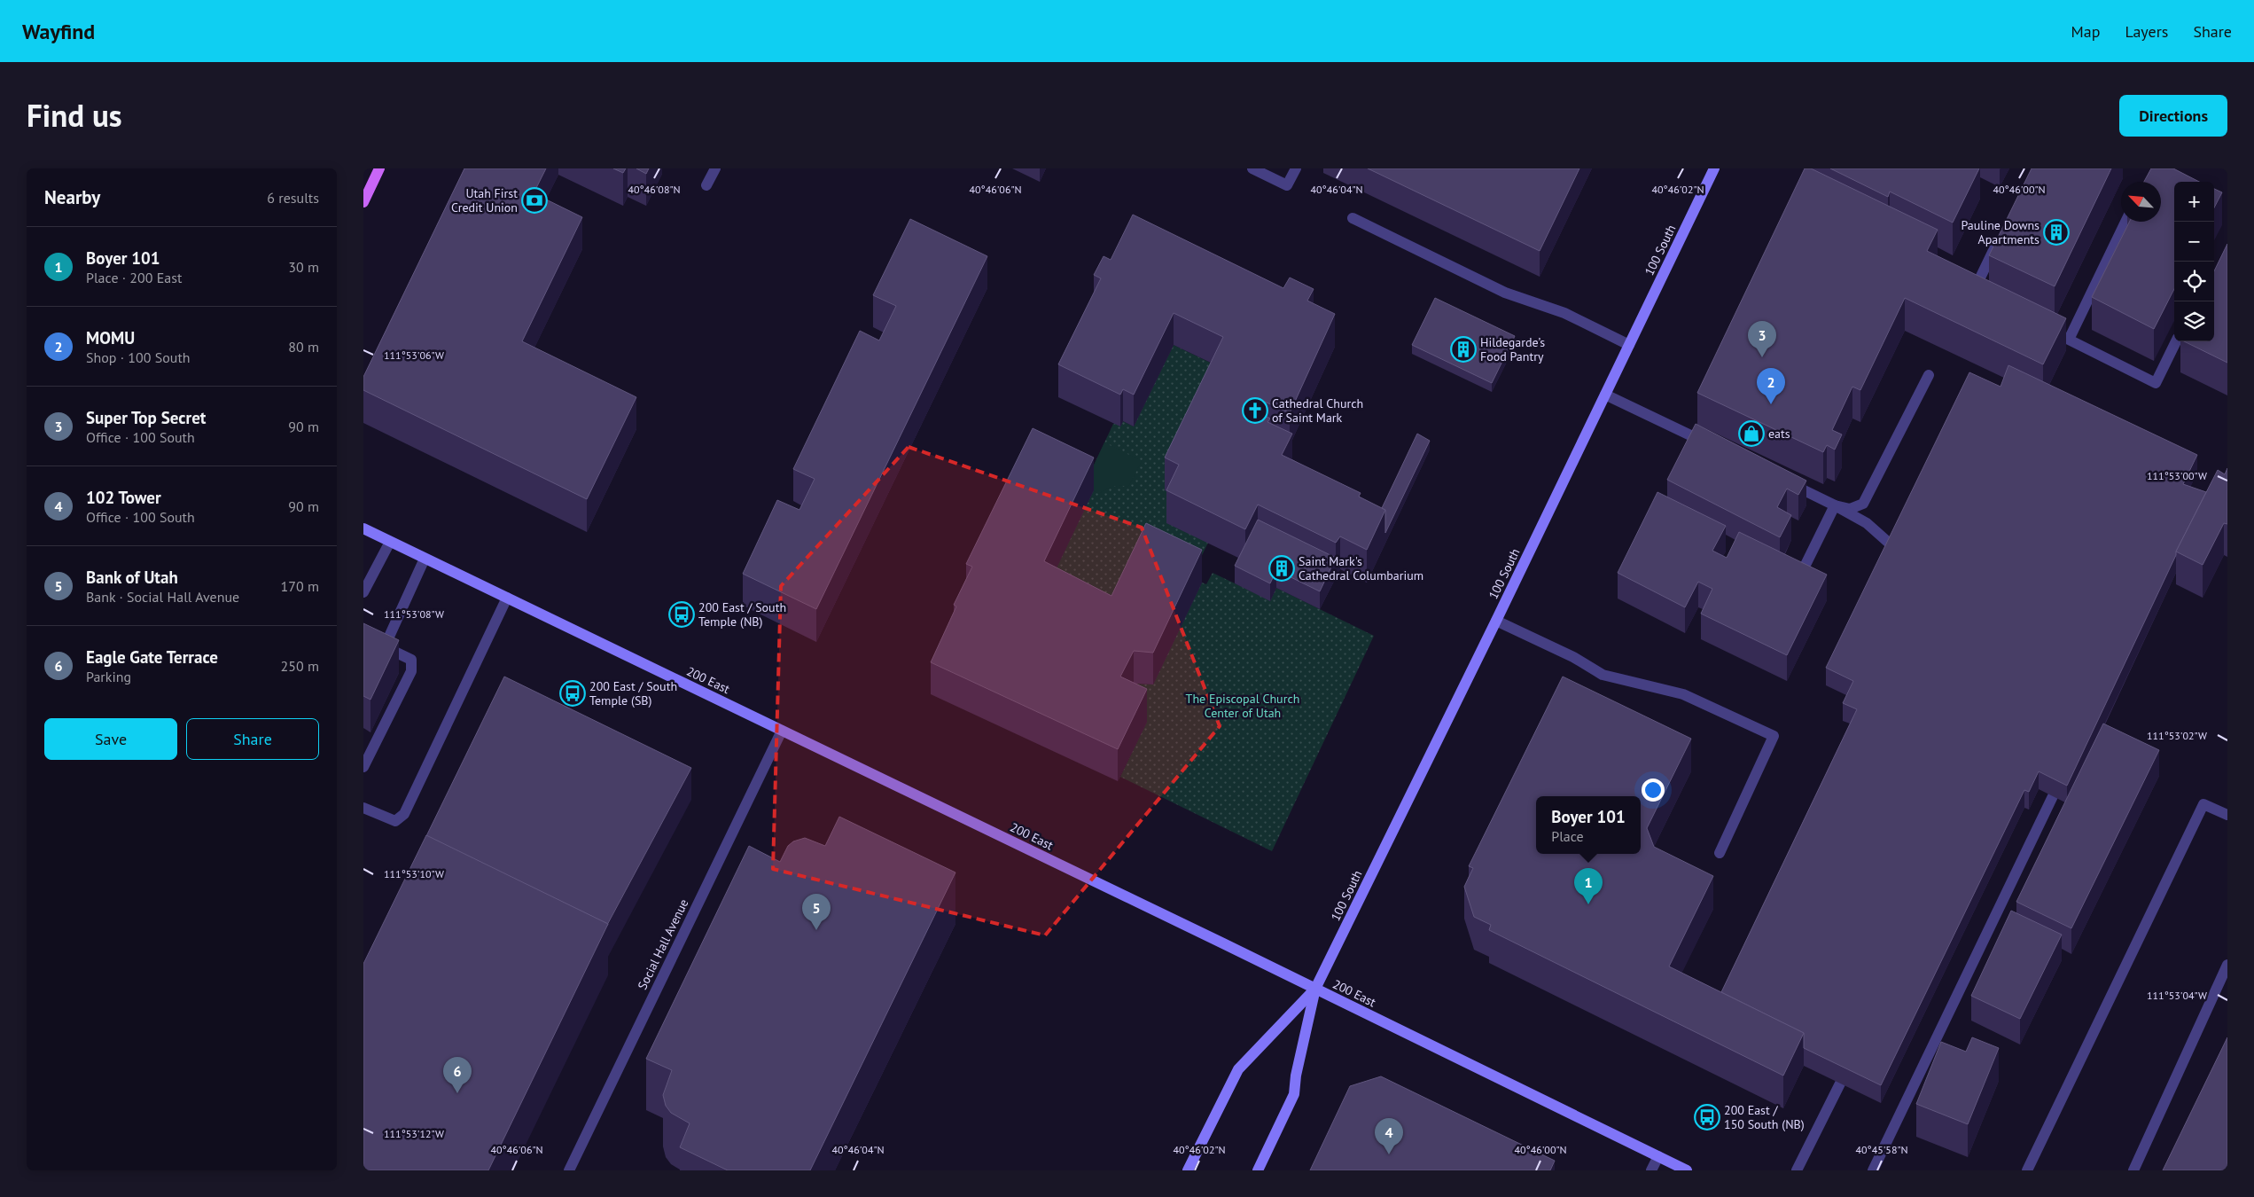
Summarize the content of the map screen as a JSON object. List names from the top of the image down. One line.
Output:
{"streets":{"street":["100 South","200 East","Social Hall Avenue"]},"crossings":[["100 South","200 East"],["200 East","Social Hall Avenue"]],"parks":["The Episcopal Church Center of Utah"],"places":{"bank":["Utah First Credit Union"],"building":["Pauline Downs Apartments","Hildegarde’s Food Pantry","Saint Mark's Cathedral Columbarium"],"church":["Cathedral Church of Saint Mark"],"shop":["eats"],"bus stop":["200 East / South Temple (NB)","200 East / South Temple (SB)","200 East / 150 South (NB)"]},"north":"top left","page":{"header":"Wayfind","nav":["Map","Layers","Share"],"title":"Find us","buttons":["Directions",["Save","Share"]],"heading":["Nearby","6 results"],"map_buttons":["+","−"],"list":[{"mark":"1","name":"Boyer 101","note":"Place · 200 East","value":"30 m"},{"mark":"2","name":"MOMU","note":"Shop · 100 South","value":"80 m"},{"mark":"3","name":"Super Top Secret","note":"Office · 100 South","value":"90 m"},{"mark":"4","name":"102 Tower","note":"Office · 100 South","value":"90 m"},{"mark":"5","name":"Bank of Utah","note":"Bank · Social Hall Avenue","value":"170 m"},{"mark":"6","name":"Eagle Gate Terrace","note":"Parking","value":"250 m"}],"pins":["3","2","1","5","6","4"],"popup":["Boyer 101","Place"]},"coordinates":["40°46'08\"N","40°46'06\"N","40°46'04\"N","40°46'02\"N","40°46'00\"N","111°53'06\"W","111°53'00\"W","111°53'08\"W","111°53'02\"W","111°53'10\"W","111°53'04\"W","111°53'12\"W","40°45'58\"N"]}
